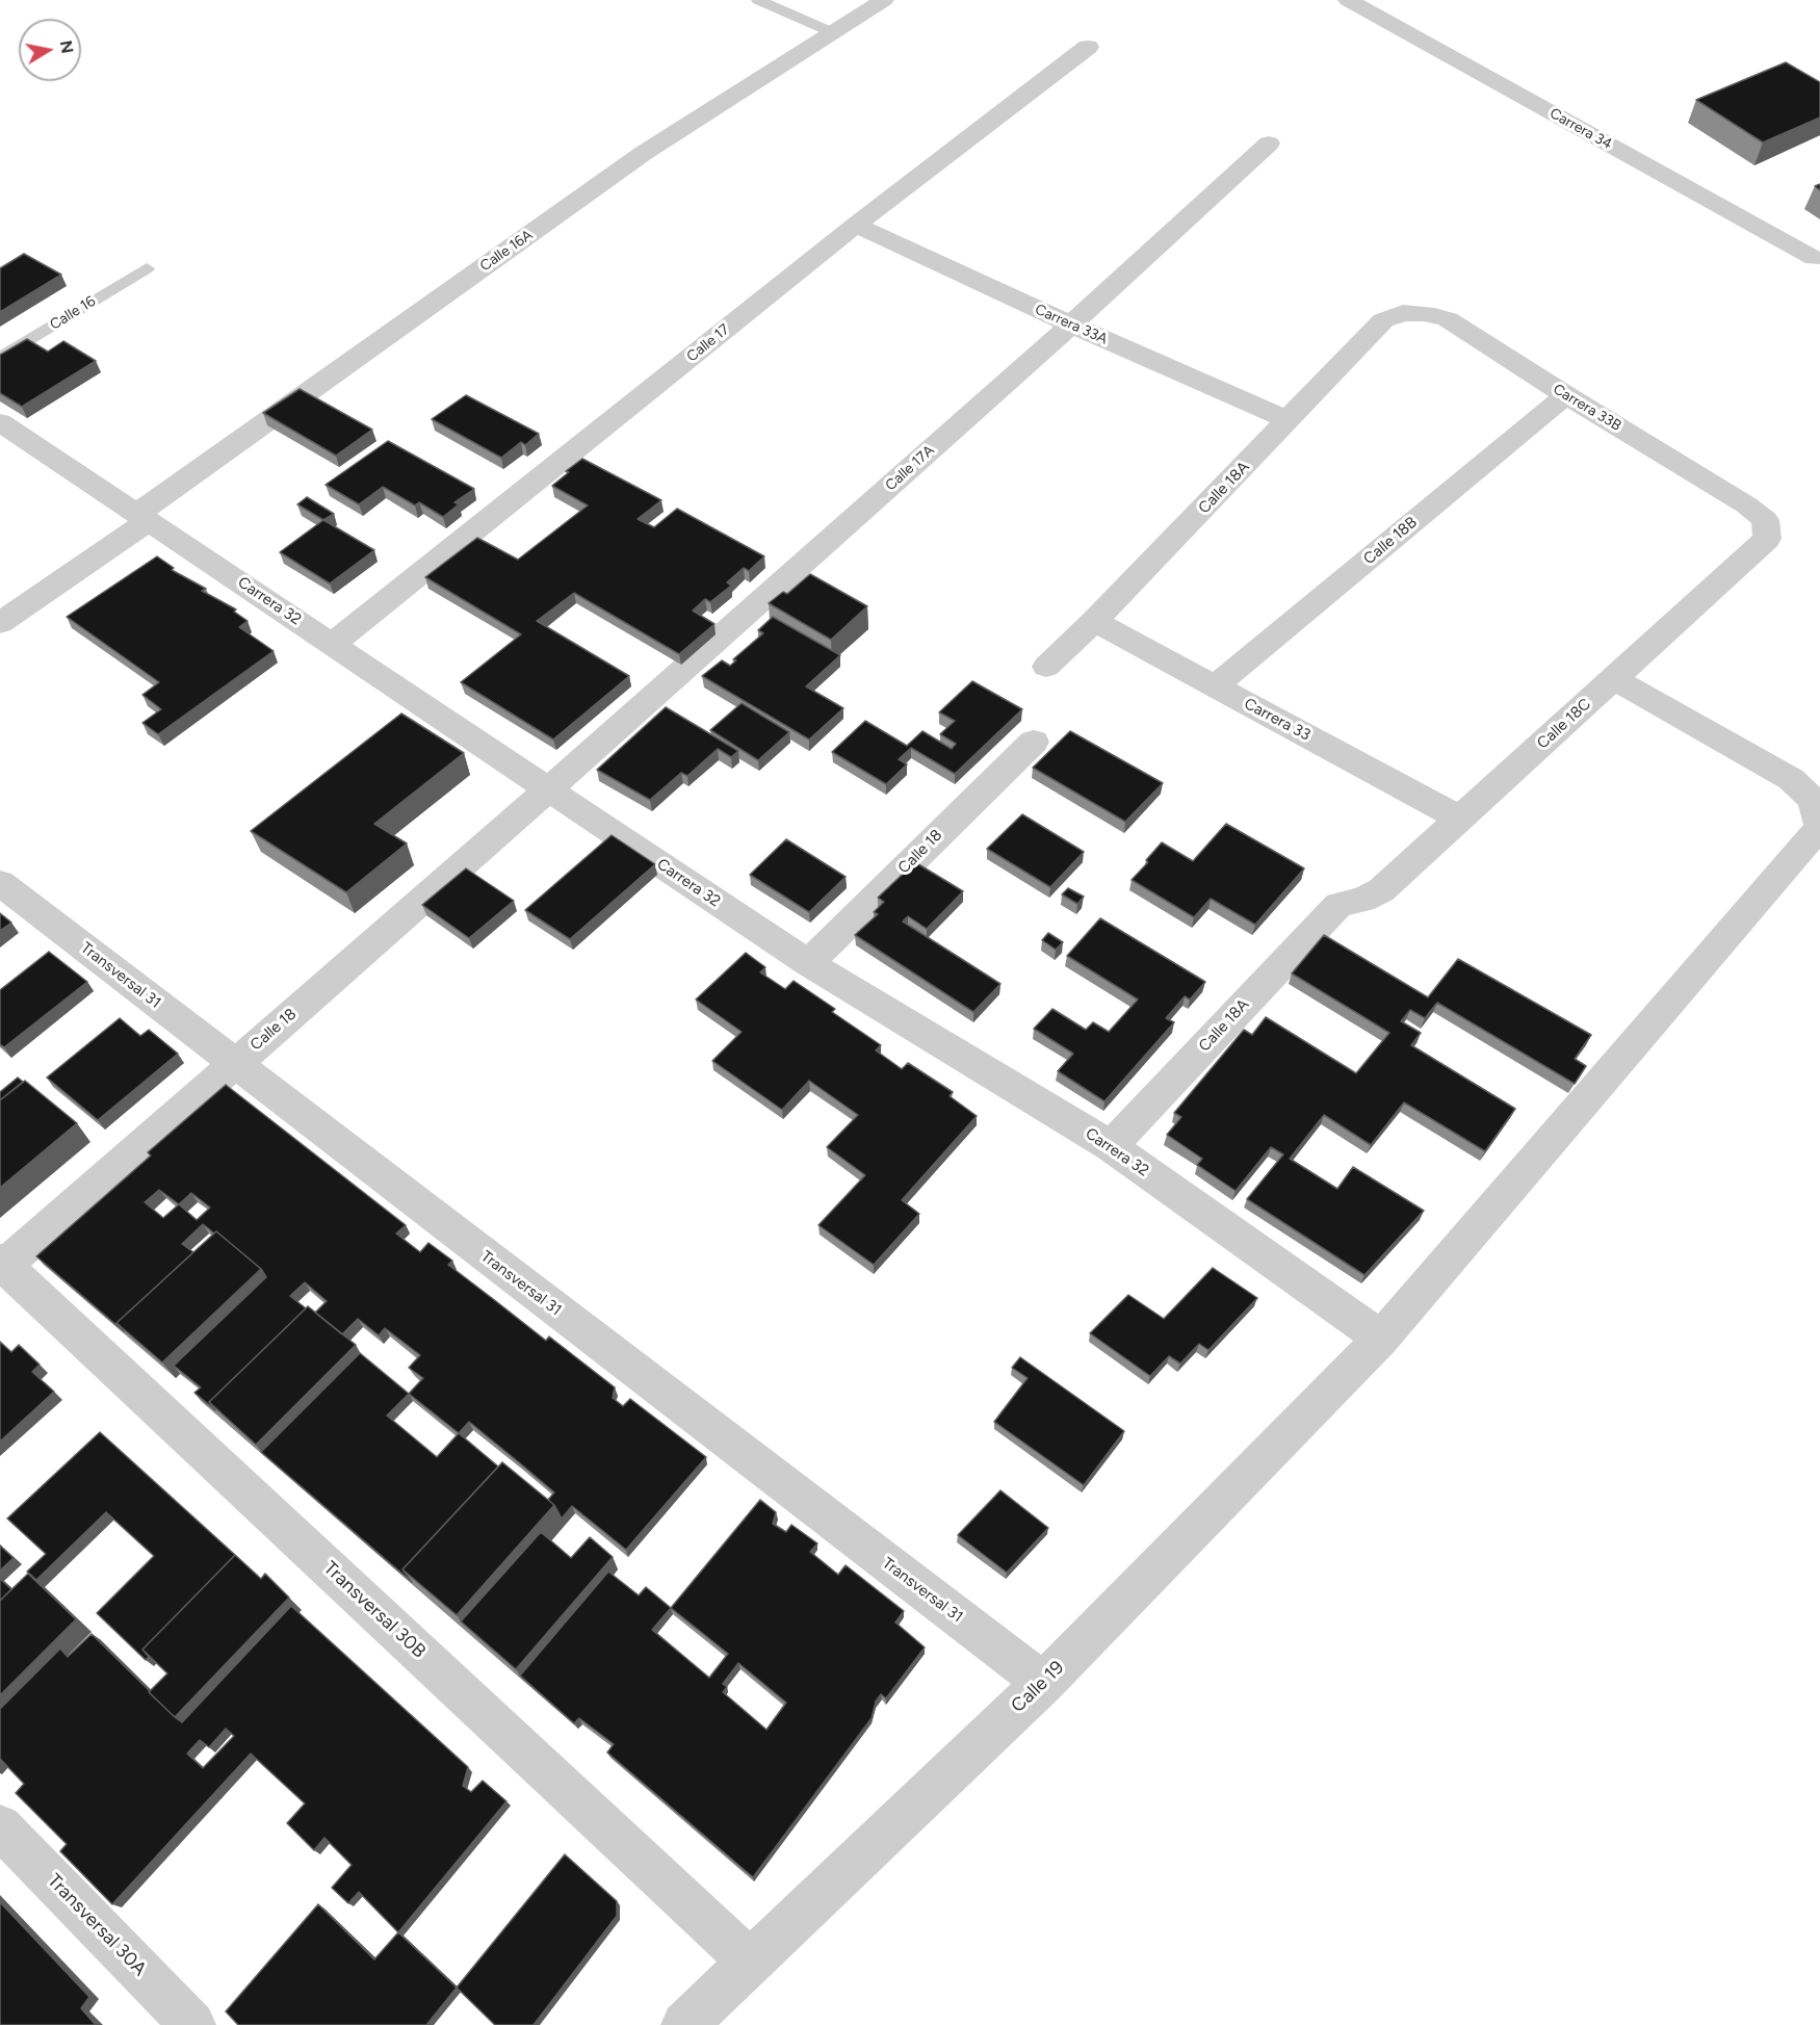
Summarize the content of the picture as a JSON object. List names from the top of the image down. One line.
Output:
{"streets":{"street":["Carrera 34","Calle 16A","Carrera 33A","Calle 17","Carrera 33B","Calle 17A","Calle 18A","Calle 18B","Carrera 32","Carrera 33","Calle 18C","Calle 18","Transversal 31","Transversal 30B","Calle 19","Transversal 30A"],"lane":["Calle 16"]},"crossings":[["Calle 16A","Carrera 32"],["Carrera 33A","Calle 17"],["Carrera 33A","Calle 17A"],["Carrera 33A","Calle 18A"],["Calle 17","Carrera 32"],["Carrera 33B","Calle 18A"],["Carrera 33B","Calle 18B"],["Carrera 33B","Calle 18C"],["Calle 17A","Carrera 32"],["Calle 17A","Calle 18"],["Calle 18A","Carrera 32"],["Calle 18A","Carrera 33"],["Calle 18A","Calle 18C"],["Calle 18B","Carrera 33"],["Carrera 32","Calle 18"],["Carrera 32","Calle 19"],["Carrera 33","Calle 18C"],["Calle 18C","Calle 19"],["Calle 18","Transversal 31"],["Calle 18","Transversal 30B"],["Transversal 31","Calle 19"],["Transversal 30B","Calle 19"]],"north":"right"}
